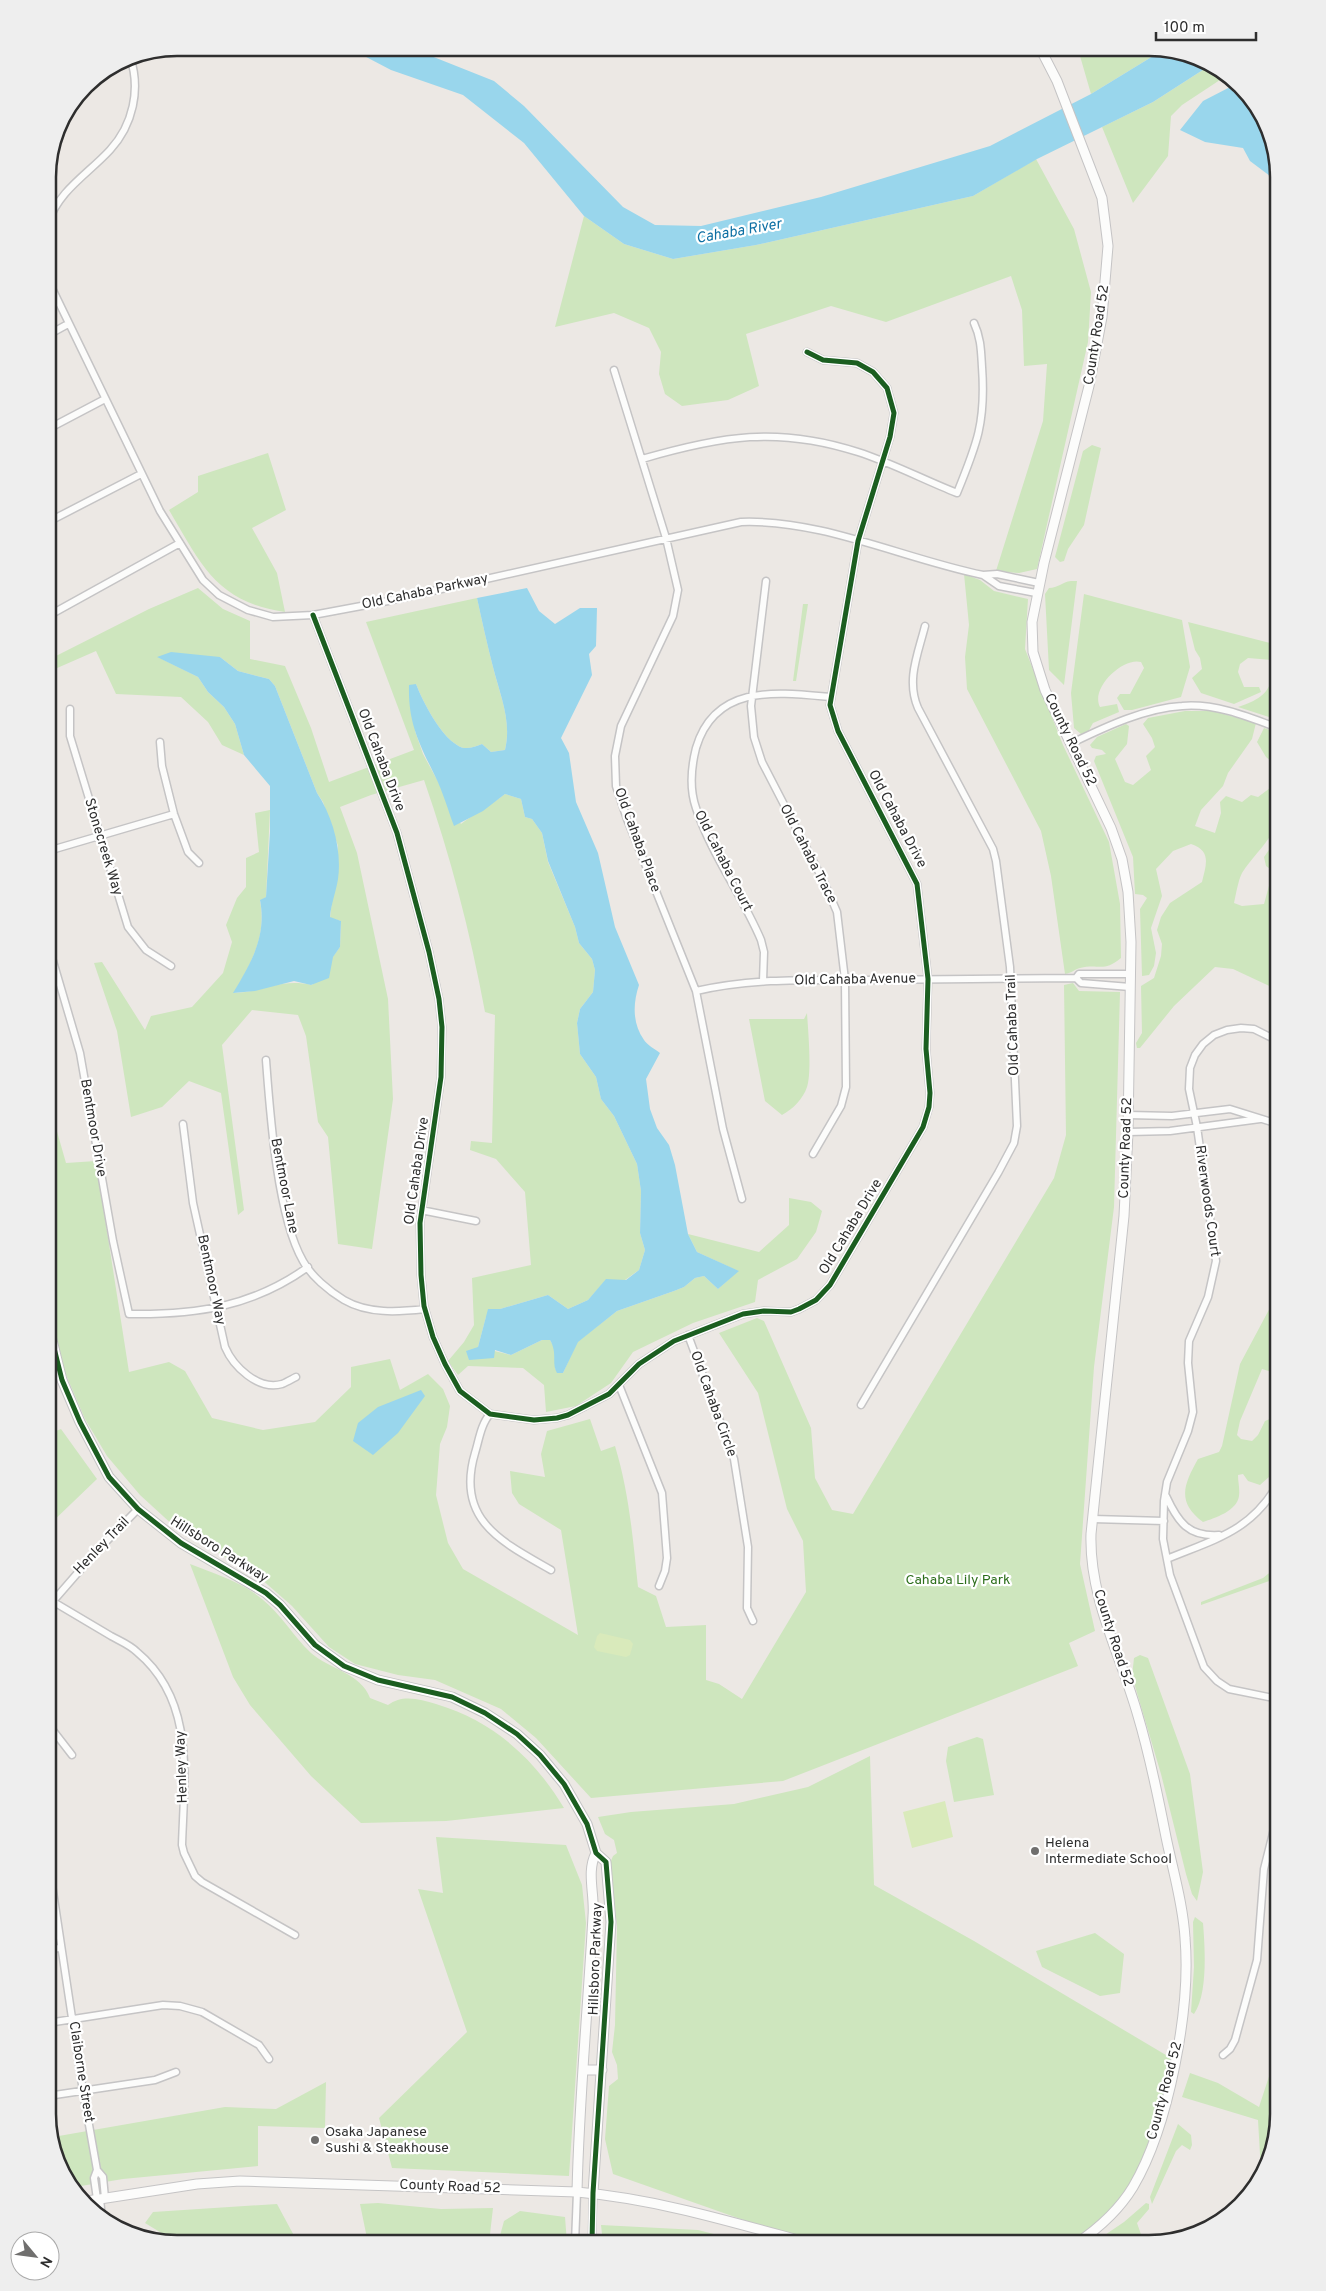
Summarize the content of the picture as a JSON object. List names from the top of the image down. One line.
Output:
{"streets":{"main road":["County Road 52","Hillsboro Parkway"],"street":["Old Cahaba Parkway","Old Cahaba Drive","Old Cahaba Place","Stonecreek Way","Old Cahaba Trace","Old Cahaba Court","Old Cahaba Avenue","Old Cahaba Trail","Bentmoor Drive","Bentmoor Lane","Riverwoods Court","Bentmoor Way","Old Cahaba Circle","Henley Trail","Henley Way","Claiborne Street"]},"crossings":[["County Road 52","Old Cahaba Parkway"],["County Road 52","Old Cahaba Avenue"],["County Road 52","Hillsboro Parkway"],["County Road 52","Claiborne Street"],["Old Cahaba Parkway","Old Cahaba Drive"],["Old Cahaba Parkway","Old Cahaba Place"],["Old Cahaba Drive","Old Cahaba Court"],["Old Cahaba Drive","Old Cahaba Avenue"],["Old Cahaba Drive","Bentmoor Lane"],["Old Cahaba Drive","Old Cahaba Circle"],["Old Cahaba Place","Old Cahaba Avenue"],["Old Cahaba Trace","Old Cahaba Court"],["Old Cahaba Trace","Old Cahaba Avenue"],["Old Cahaba Court","Old Cahaba Avenue"],["Old Cahaba Avenue","Old Cahaba Trail"],["Bentmoor Drive","Bentmoor Way"],["Henley Trail","Hillsboro Parkway"]],"water":["Cahaba River"],"parks":["Cahaba Lily Park"],"places":["Helena Intermediate School","Osaka Japanese Sushi & Steakhouse"],"scale_bar":"100 m","north":"bottom right"}
